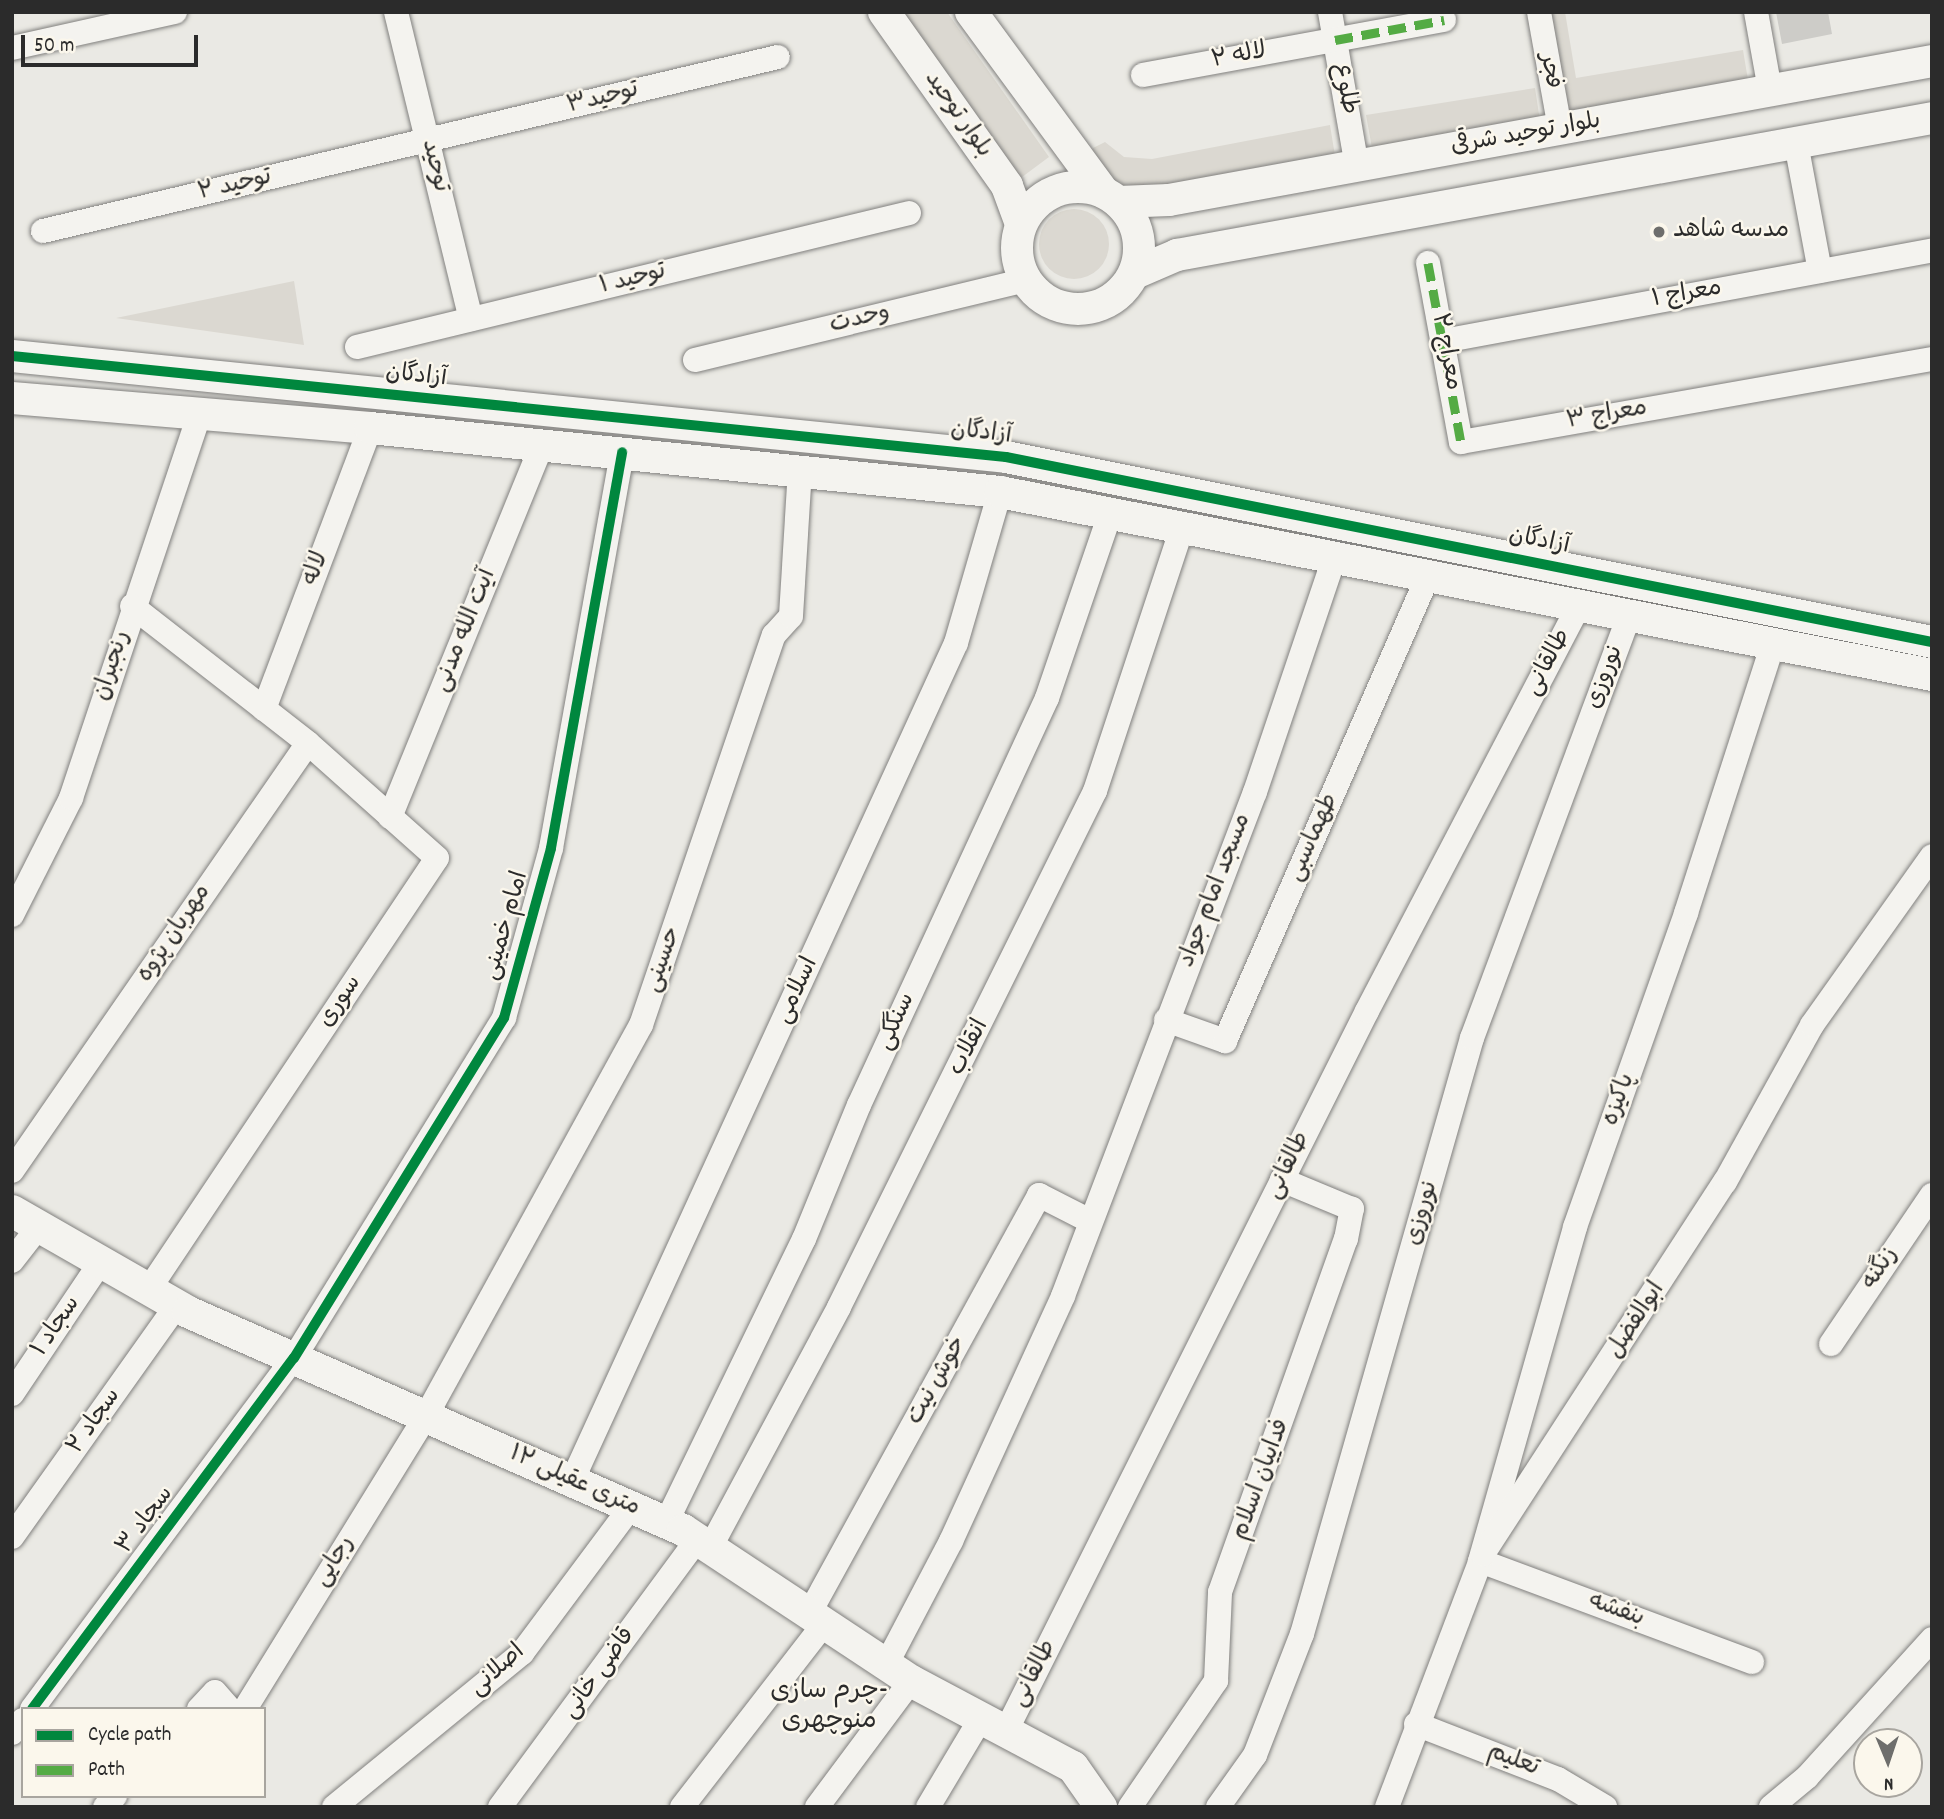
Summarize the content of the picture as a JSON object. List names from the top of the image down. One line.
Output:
{"streets":{"street":["لاله ۲","فجر","طلوع","توحید۳","بلوار توحید","بلوار توحید شرقی","توحید","توحید ۲","توحید ۱","معراج ۱","وحدت","معراج ۲","آزادگان","معراج ۳","لاله","آیت الله مدنی","طالقانی","رنجبران","نوروزی","طهماسبی","مسجد امام جواد","امام خمینی","مهربان پژوه","حسینی","اسلامی","سوری","سنگکی","انقلاب","پاکیزه","زنگنه","ابوالفضل","سجاد ۱","خوش نیت","سجاد ۲","فداییان اسلام","۱۲ متری عقیلی","سجاد ۳","رجایی","بنفشه","اصلانی","قاضی خانی","تعلیم"]},"crossings":[["لاله ۲","طلوع"],["فجر","بلوار توحید شرقی"],["طلوع","بلوار توحید شرقی"],["توحید۳","توحید"],["توحید۳","توحید ۲"],["بلوار توحید","بلوار توحید شرقی"],["بلوار توحید","وحدت"],["بلوار توحید شرقی","وحدت"],["توحید","توحید ۲"],["توحید","توحید ۱"],["معراج ۱","معراج ۲"],["معراج ۲","معراج ۳"],["آیت الله مدنی","سوری"],["طالقانی","فداییان اسلام"],["طالقانی","۱۲ متری عقیلی"],["طهماسبی","مسجد امام جواد"],["مسجد امام جواد","خوش نیت"],["مسجد امام جواد","۱۲ متری عقیلی"],["امام خمینی","۱۲ متری عقیلی"],["امام خمینی","سجاد ۳"],["مهربان پژوه","سوری"],["حسینی","۱۲ متری عقیلی"],["حسینی","رجایی"],["اسلامی","۱۲ متری عقیلی"],["سوری","۱۲ متری عقیلی"],["سنگکی","۱۲ متری عقیلی"],["انقلاب","۱۲ متری عقیلی"],["انقلاب","قاضی خانی"],["پاکیزه","ابوالفضل"],["پاکیزه","بنفشه"],["ابوالفضل","بنفشه"],["ابوالفضل","تعلیم"],["سجاد ۱","۱۲ متری عقیلی"],["خوش نیت","۱۲ متری عقیلی"],["سجاد ۲","۱۲ متری عقیلی"],["فداییان اسلام","۱۲ متری عقیلی"],["۱۲ متری عقیلی","سجاد ۳"],["۱۲ متری عقیلی","رجایی"],["۱۲ متری عقیلی","اصلانی"],["۱۲ متری عقیلی","قاضی خانی"]],"districts":["چرم سازی- منوچهری"],"places":["مدسه شاهد"],"legend":["Cycle path","Path"],"scale_bar":"50 m","north":"bottom"}
